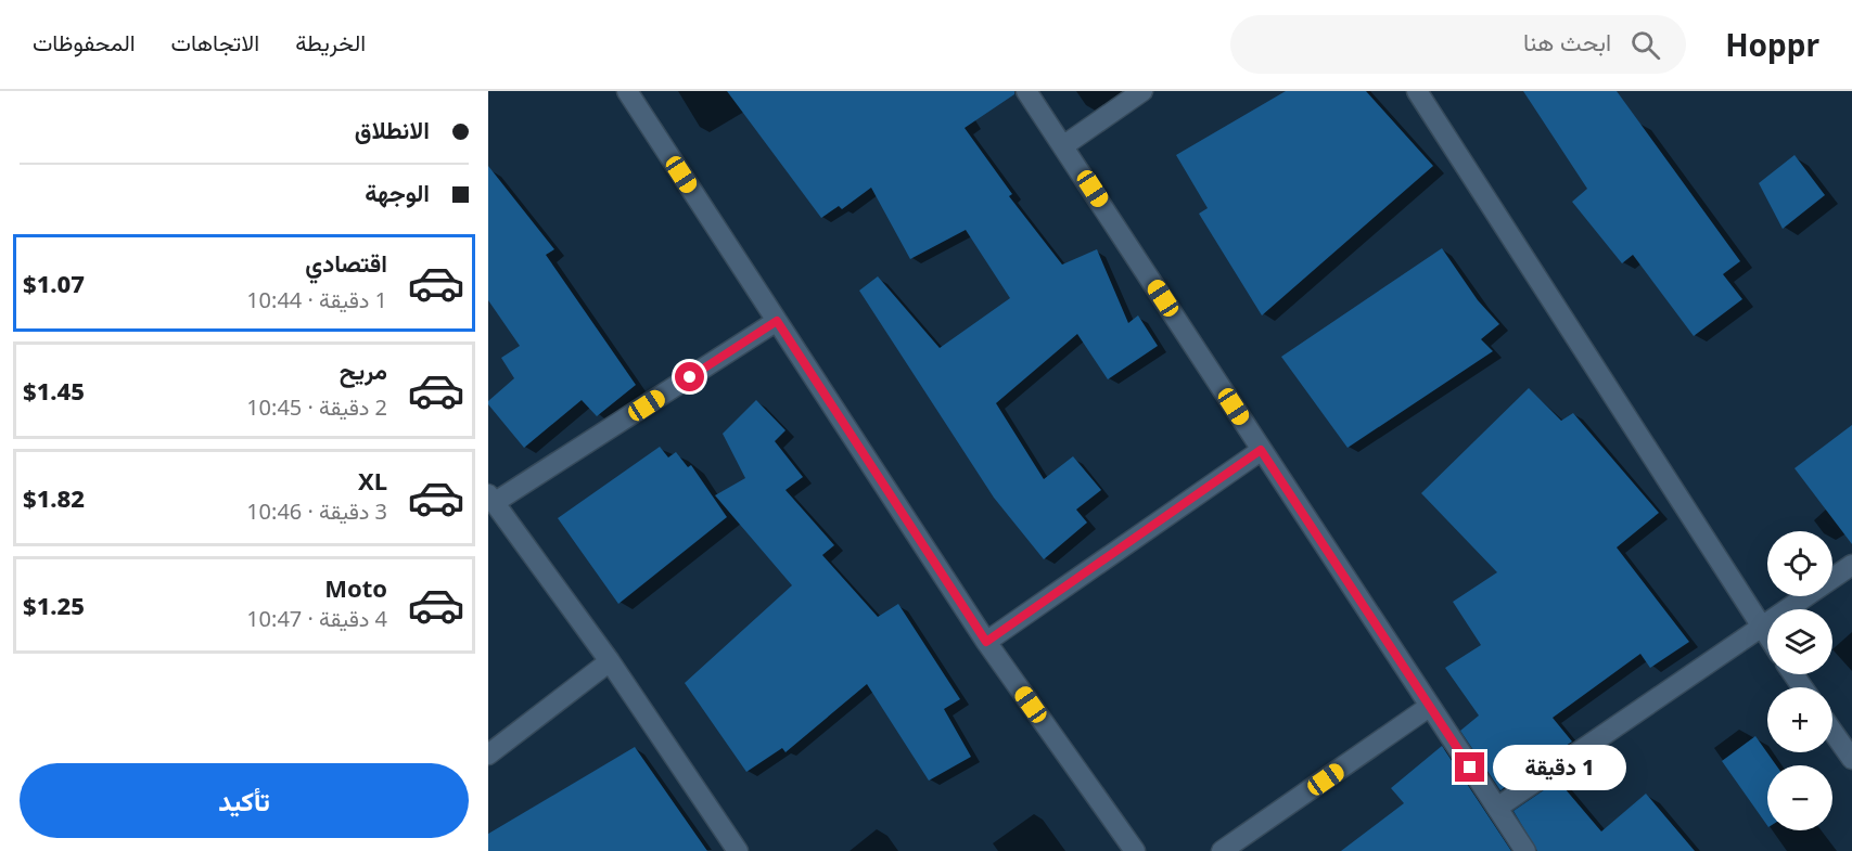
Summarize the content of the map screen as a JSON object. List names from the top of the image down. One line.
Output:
{"page":{"header":"Hoppr","search":"ابحث هنا","nav":["الخريطة","الاتجاهات","المحفوظات"],"banner":["الانطلاق","الوجهة"],"list":[{"name":"اقتصادي","note":"1 دقيقة · 10:44","value":"$1.07"},{"name":"مريح","note":"2 دقيقة · 10:45","value":"$1.45"},{"name":"XL","note":"3 دقيقة · 10:46","value":"$1.82"},{"name":"Moto","note":"4 دقيقة · 10:47","value":"$1.25"}],"map_buttons":["+","−"],"bubble":"1 دقيقة","buttons":"تأكيد"}}
